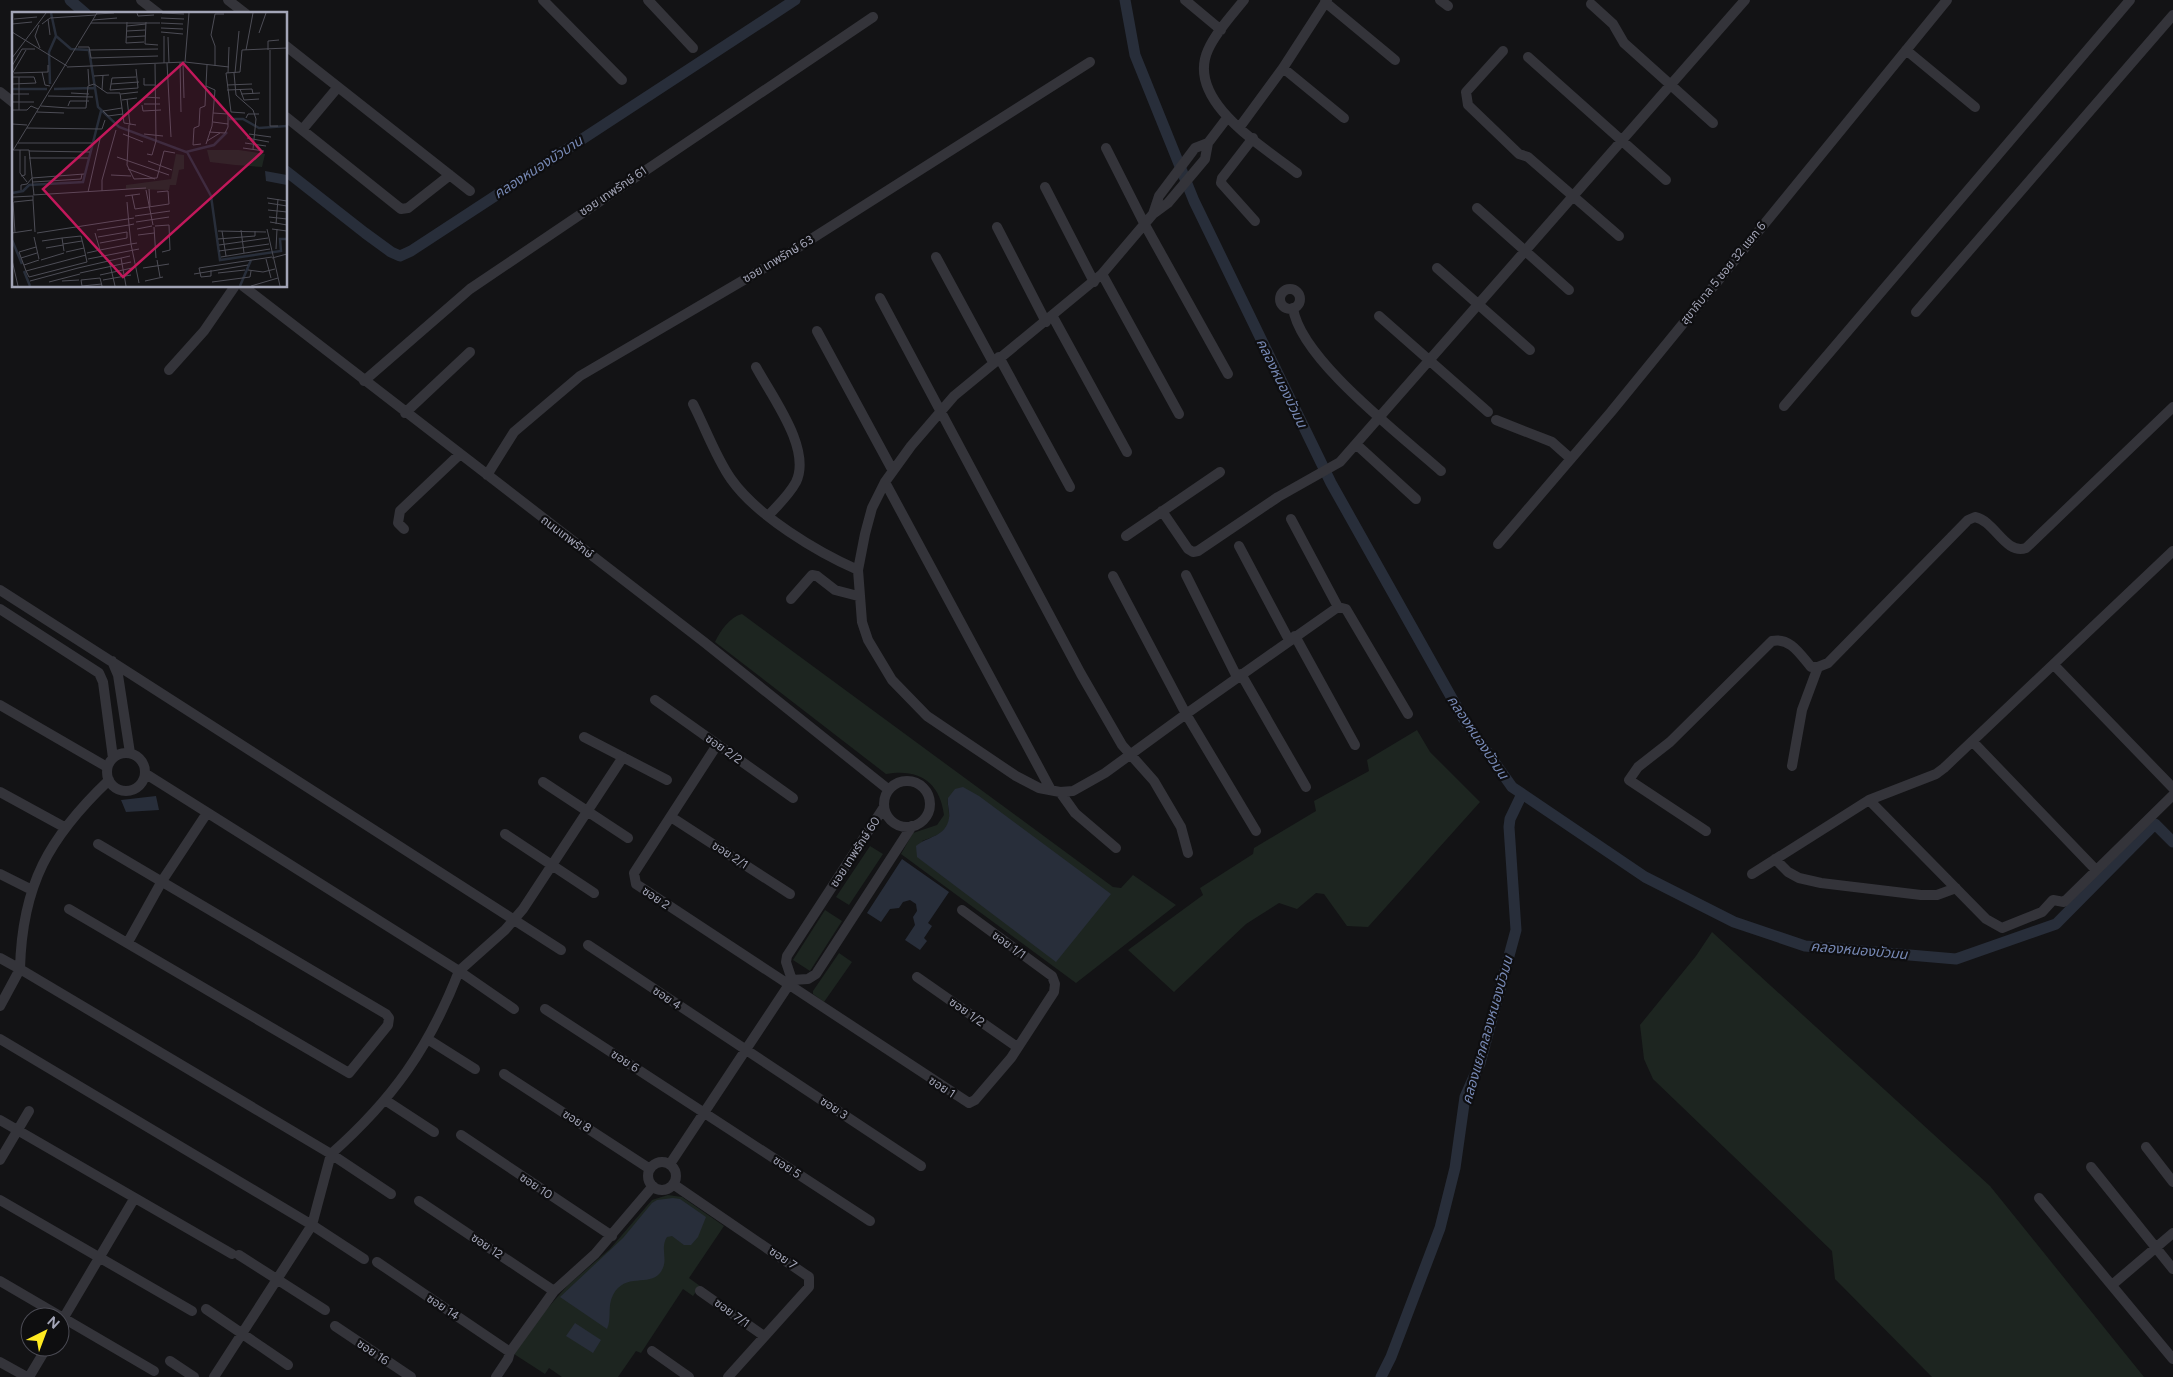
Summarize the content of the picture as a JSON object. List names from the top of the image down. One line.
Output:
{"streets":{"street":["ซอย เทพรักษ์ 61","ซอย เทพรักษ์ 63","สุขาภิบาล 5 ซอย 32 แยก 6","ถนนเทพรักษ์","ซอย 2/2","ซอย เทพรักษ์ 60","ซอย 2/1","ซอย 2","ซอย 1/1","ซอย 4","ซอย 1/2","ซอย 6","ซอย 1","ซอย 3","ซอย 8","ซอย 5","ซอย 10","ซอย 12","ซอย 7","ซอย 14","ซอย 7/1","ซอย 16"]},"crossings":[["ซอย เทพรักษ์ 61","ถนนเทพรักษ์"],["ซอย เทพรักษ์ 63","ถนนเทพรักษ์"],["ถนนเทพรักษ์","ซอย เทพรักษ์ 60"],["ซอย 2/2","ซอย 2"],["ซอย เทพรักษ์ 60","ซอย 2"],["ซอย เทพรักษ์ 60","ซอย 1"],["ซอย 2/1","ซอย 2"],["ซอย 2","ซอย 1"],["ซอย 1/1","ซอย 1"],["ซอย 4","ซอย 3"],["ซอย 1/2","ซอย 1"],["ซอย 6","ซอย 5"],["ซอย 8","ซอย 7"],["ซอย 7","ซอย 7/1"]],"water":["คลองหนองบัวบาน","คลองหนองบัวมน","คลองแยกคลองหนองบัวมน"],"north":"top right"}
